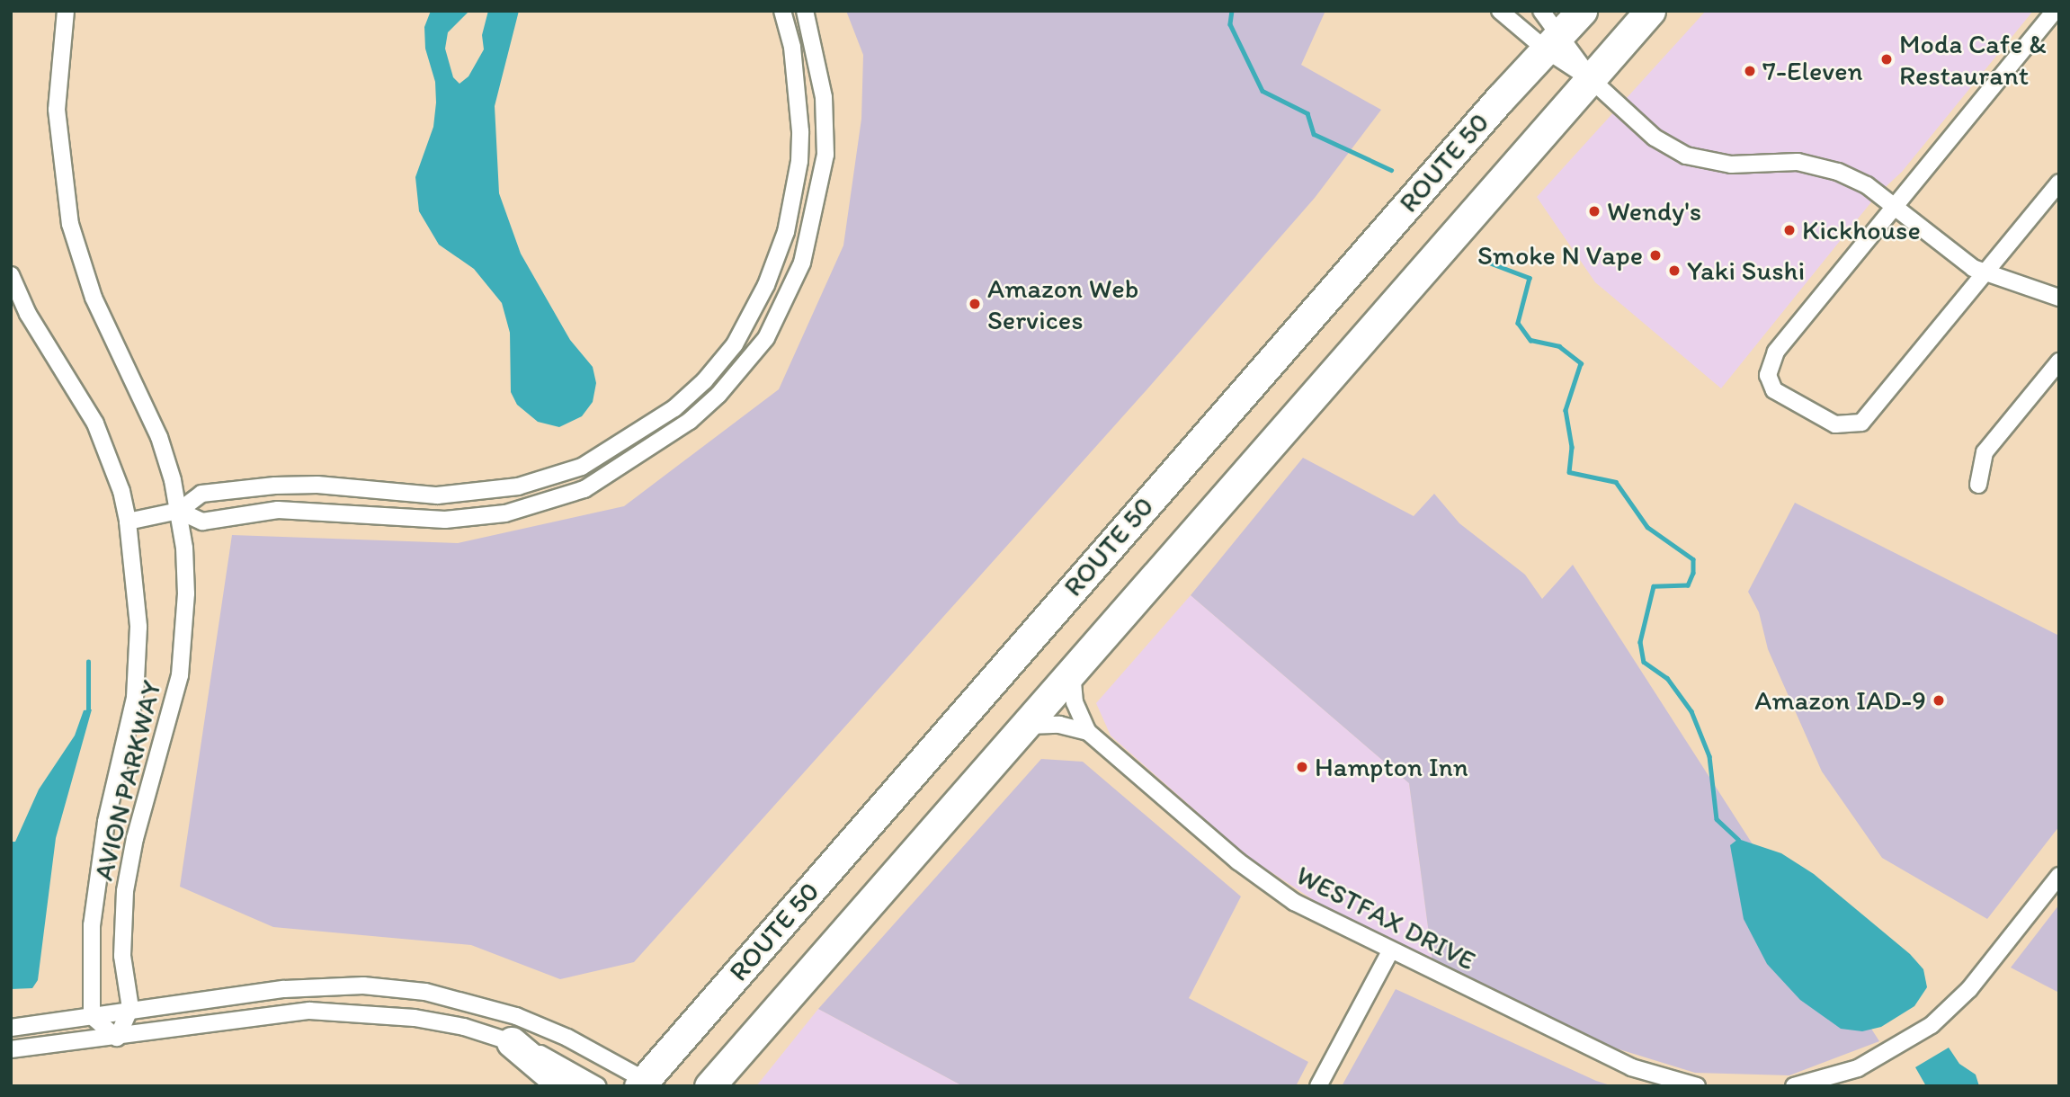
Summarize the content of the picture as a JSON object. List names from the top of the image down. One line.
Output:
{"streets":{"highway":["ROUTE 50"],"street":["AVION PARKWAY","WESTFAX DRIVE"]},"crossings":[["ROUTE 50","WESTFAX DRIVE"]],"places":["Moda Cafe & Restaurant","7-Eleven","Wendy's","Kickhouse","Smoke N Vape","Yaki Sushi","Amazon Web Services","Amazon IAD-9","Hampton Inn"]}
